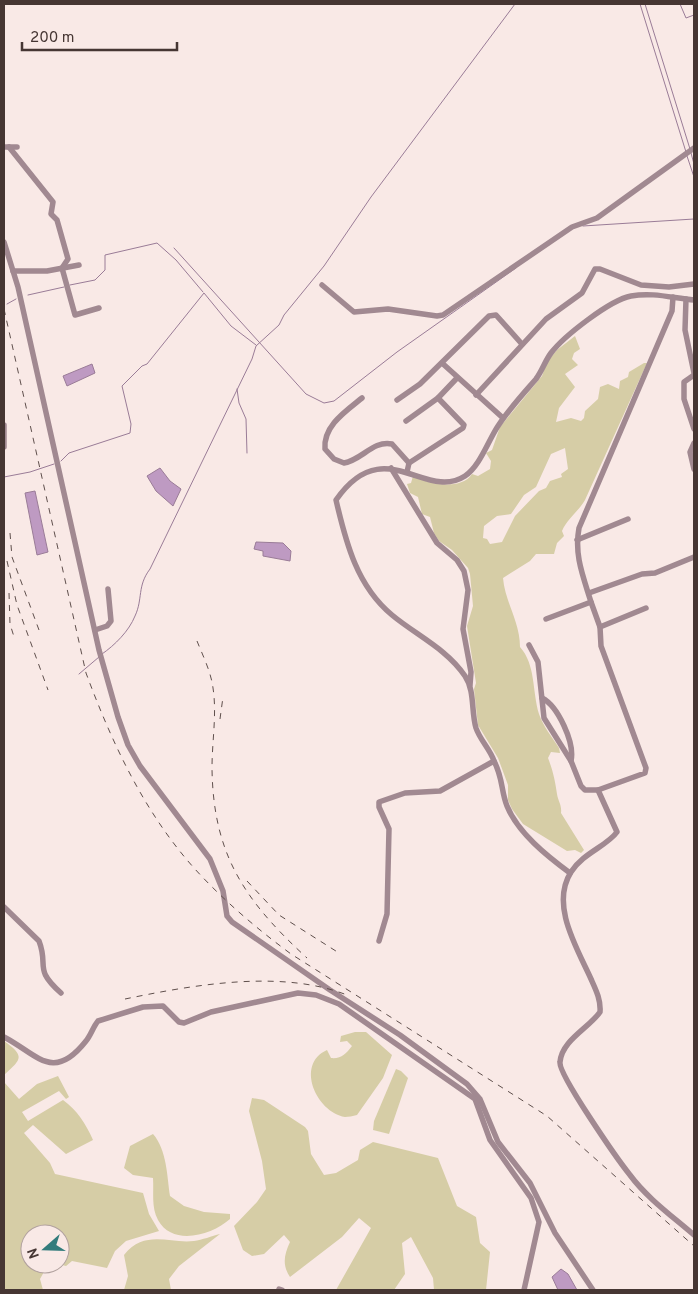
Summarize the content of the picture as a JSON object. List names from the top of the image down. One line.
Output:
{"scale_bar":"200 m","north":"left"}
